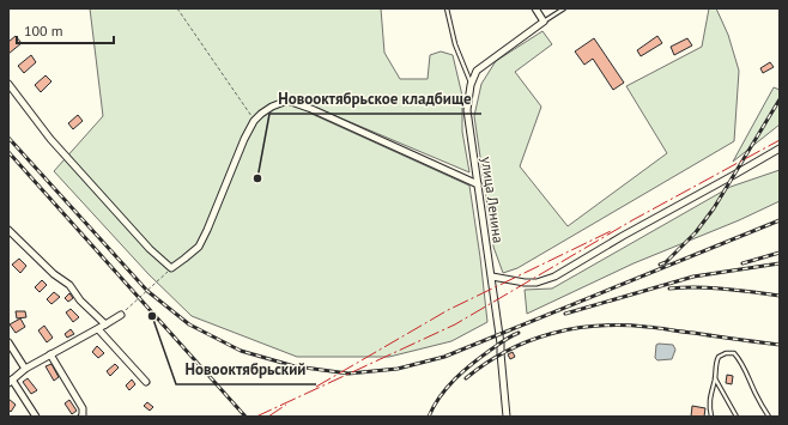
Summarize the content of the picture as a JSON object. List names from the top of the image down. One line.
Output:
{"streets":{"street":["улица Ленина"]},"places":["Новооктябрьское кладбище","Новооктябрьский"],"scale_bar":"100 m"}
